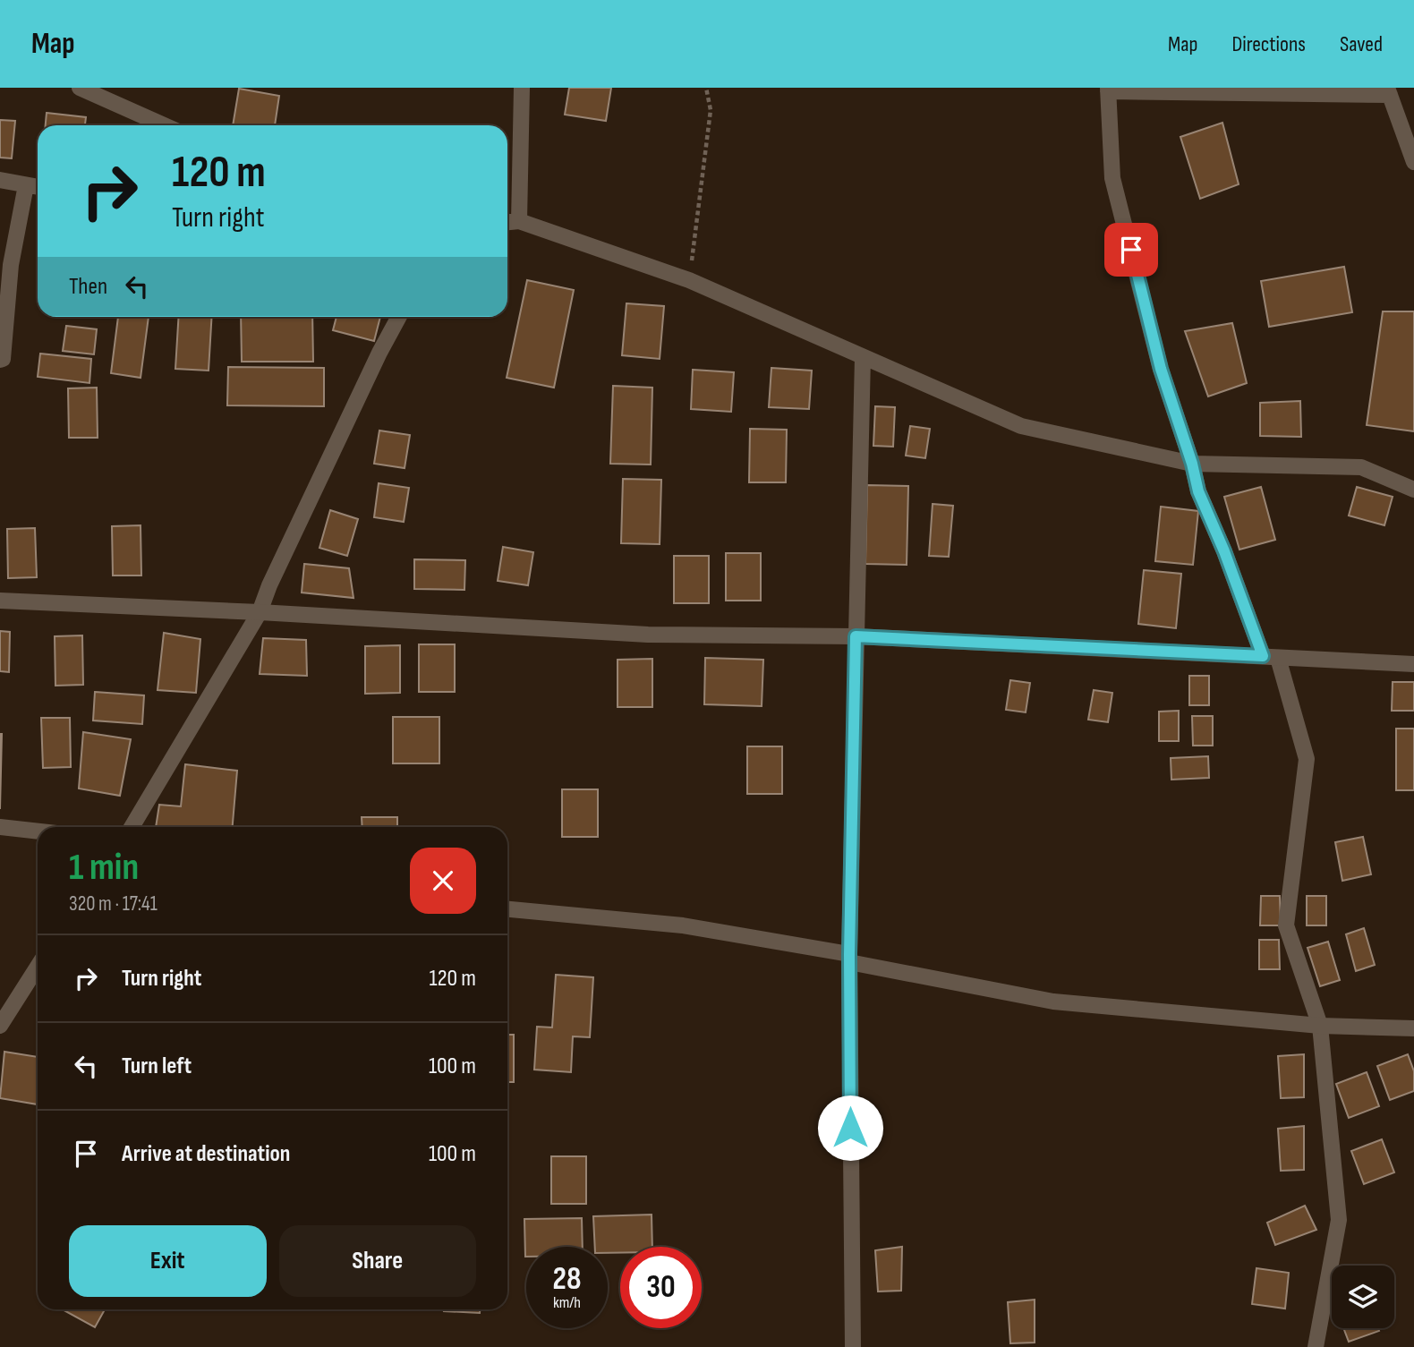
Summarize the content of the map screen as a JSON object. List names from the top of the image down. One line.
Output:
{"page":{"header":"Map","nav":["Map","Directions","Saved"],"turn":["120 m","Turn right"],"then":"Then","heading":["1 min","320 m · 17:41"],"list":[{"name":"Turn right","value":"120 m"},{"name":"Turn left","value":"100 m"},{"name":"Arrive at destination","value":"100 m"}],"buttons":["Exit","Share"],"speed":"28 km/h","limit":"30"}}
